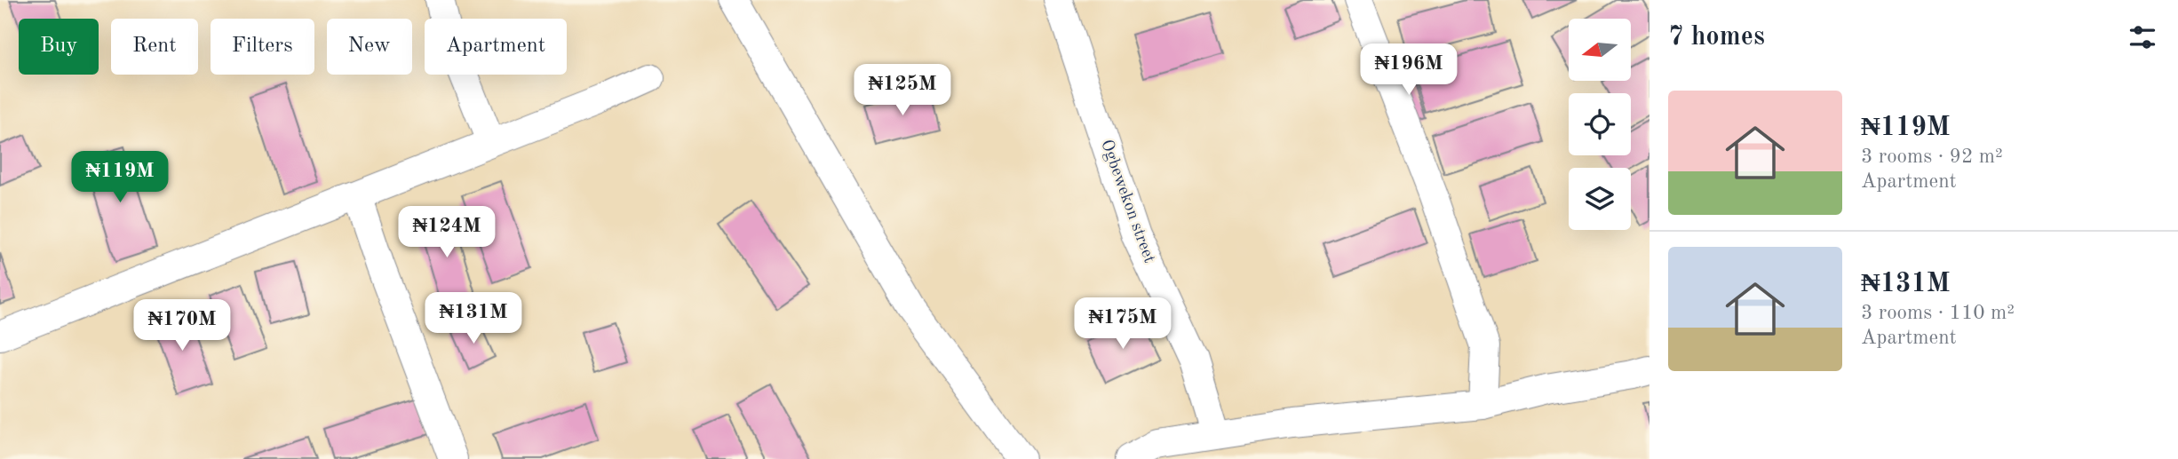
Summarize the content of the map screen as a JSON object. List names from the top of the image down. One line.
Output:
{"streets":{"street":["Ogbewekon street"]},"north":"left","page":{"heading":"7 homes","chip":["Buy","Rent","Filters","New","Apartment"],"price":["₦196M","₦125M","₦119M","₦124M","₦131M","₦175M","₦170M"],"list":[{"name":"₦119M","note":"3 rooms · 92 m² · Apartment"},{"name":"₦131M","note":"3 rooms · 110 m² · Apartment"}]}}
